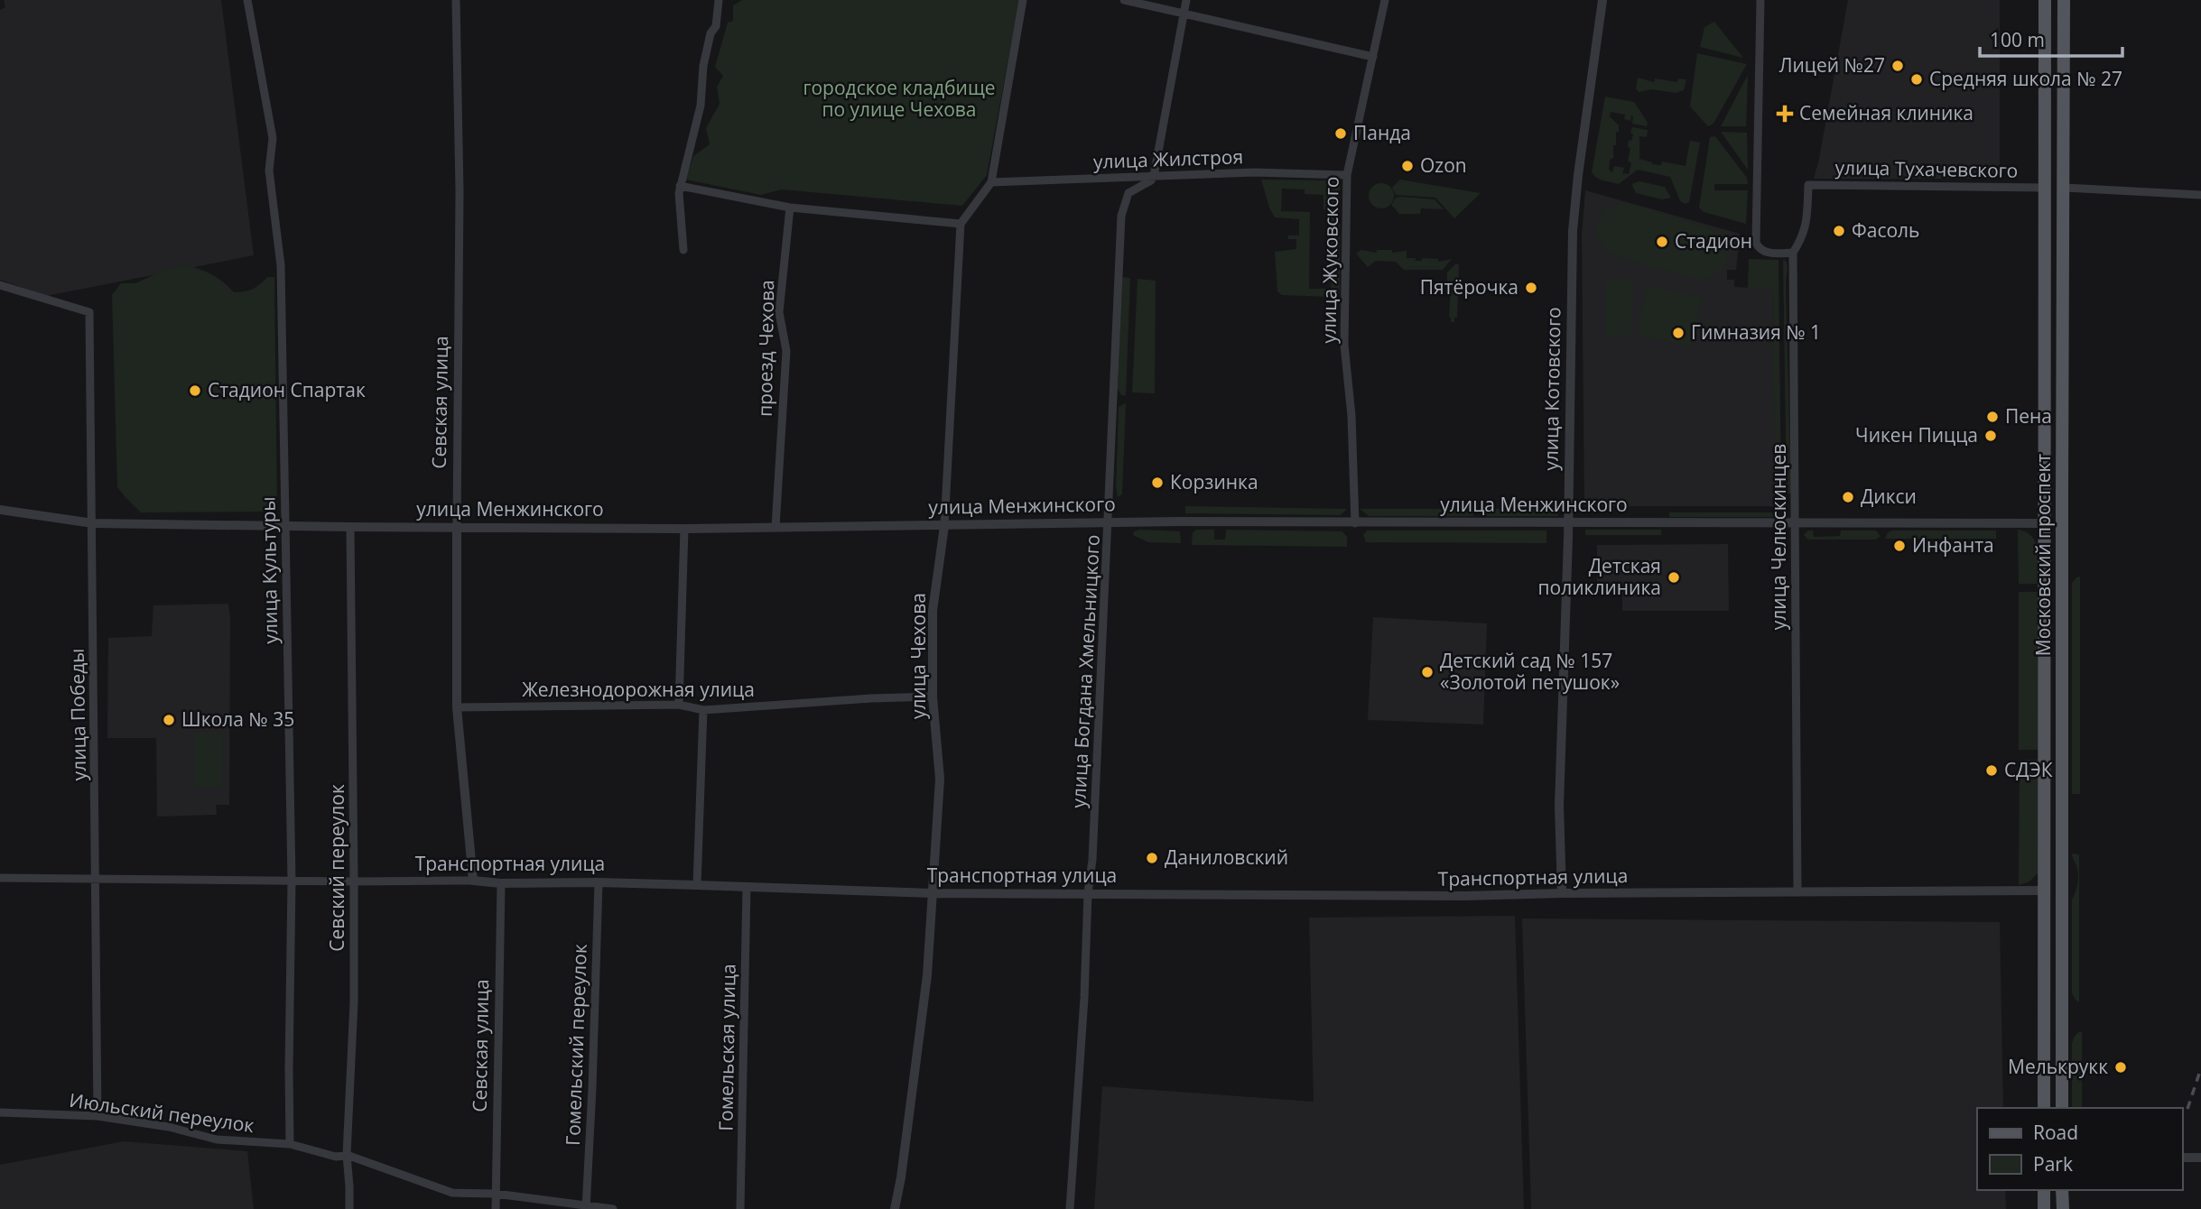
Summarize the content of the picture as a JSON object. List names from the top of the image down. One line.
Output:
{"streets":{"main road":["Московский проспект"],"street":["улица Жилстроя","улица Тухачевского","улица Жуковского","проезд Чехова","улица Котовского","Севская улица","улица Менжинского","улица Челюскинцев","улица Культуры","улица Чехова","улица Богдана Хмельницкого","Железнодорожная улица","улица Победы","Транспортная улица","Севский переулок","Гомельский переулок","Гомельская улица","Июльский переулок"]},"crossings":[["улица Жилстроя","улица Жуковского"],["улица Жилстроя","улица Богдана Хмельницкого"],["улица Тухачевского","улица Челюскинцев"],["улица Тухачевского","Московский проспект"],["улица Жуковского","улица Менжинского"],["проезд Чехова","улица Менжинского"],["улица Котовского","улица Менжинского"],["улица Котовского","Транспортная улица"],["Севская улица","улица Менжинского"],["Севская улица","Железнодорожная улица"],["Севская улица","Транспортная улица"],["Севская улица","Июльский переулок"],["улица Менжинского","улица Челюскинцев"],["улица Менжинского","Московский проспект"],["улица Менжинского","улица Культуры"],["улица Менжинского","улица Чехова"],["улица Менжинского","улица Богдана Хмельницкого"],["улица Менжинского","улица Победы"],["улица Менжинского","Севский переулок"],["улица Челюскинцев","Транспортная улица"],["Московский проспект","Транспортная улица"],["улица Культуры","Транспортная улица"],["улица Культуры","Июльский переулок"],["улица Чехова","Железнодорожная улица"],["улица Чехова","Транспортная улица"],["улица Богдана Хмельницкого","Транспортная улица"],["улица Победы","Транспортная улица"],["улица Победы","Июльский переулок"],["Транспортная улица","Севский переулок"],["Транспортная улица","Гомельский переулок"],["Транспортная улица","Гомельская улица"],["Севский переулок","Июльский переулок"],["Гомельский переулок","Июльский переулок"]],"parks":["городское кладбище по улице Чехова"],"places":{"other":["Лицей №27","Средняя школа № 27","Панда","Ozon","Фасоль","Стадион","Пятёрочка","Гимназия № 1","Стадион Спартак","Пена","Чикен Пицца","Корзинка","Дикси","Инфанта","Детская поликлиника","Детский сад № 157 «Золотой петушок»","Школа № 35","СДЭК","Даниловский","Мелькрукк"],"health":["Семейная клиника"]},"legend":["Road","Park"],"scale_bar":"100 m"}
